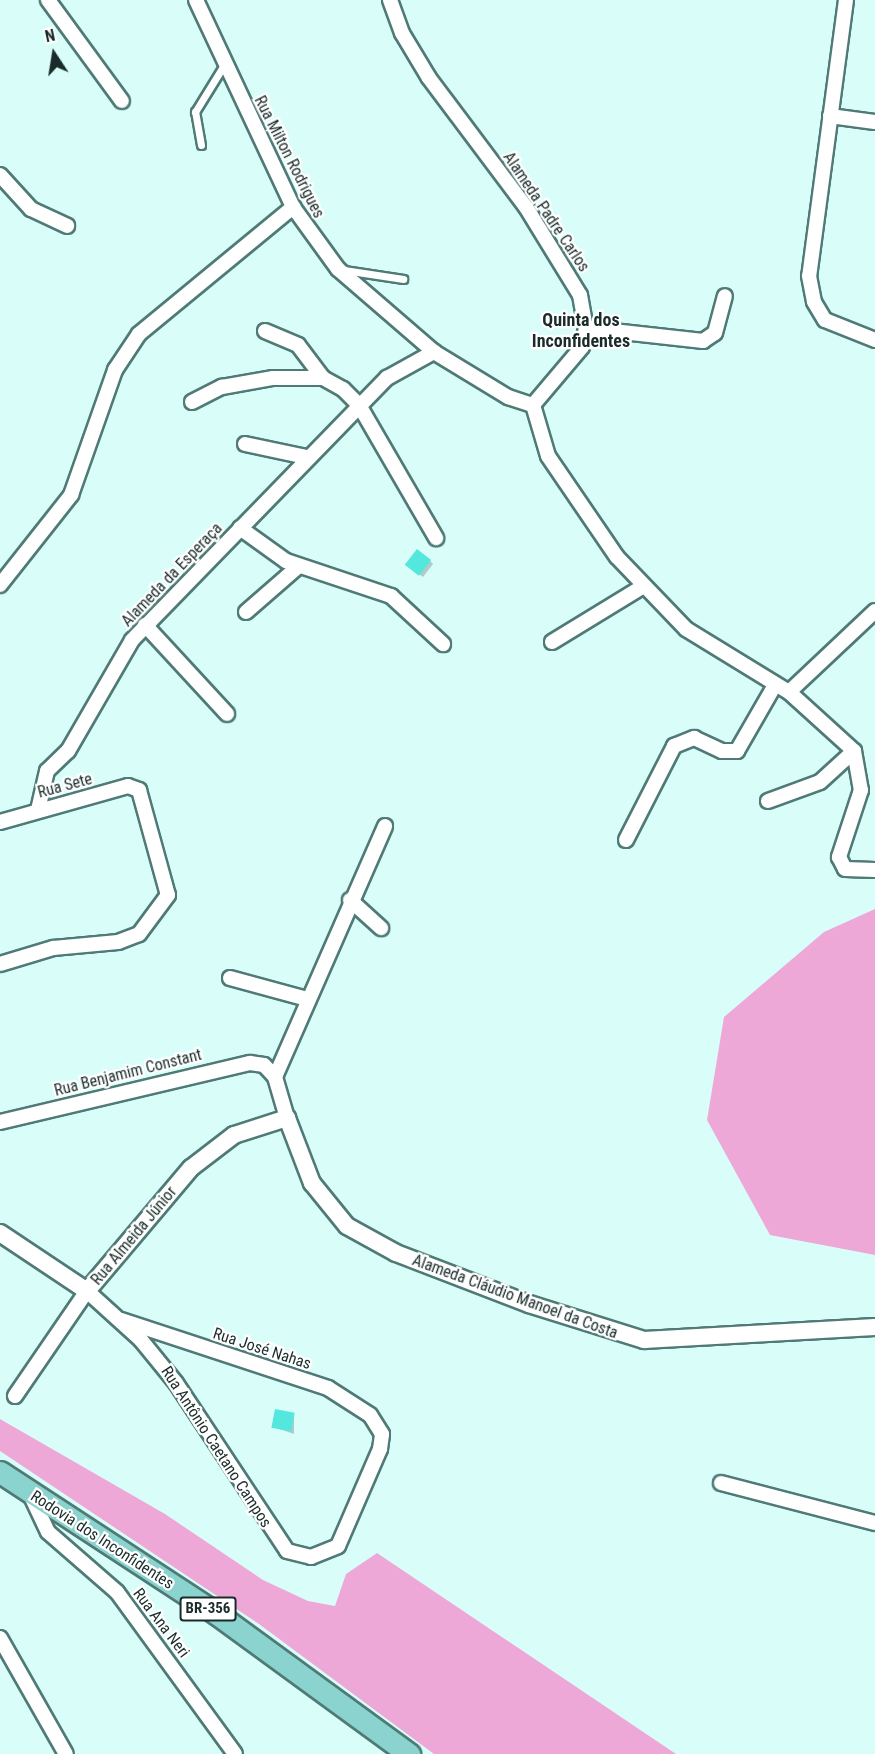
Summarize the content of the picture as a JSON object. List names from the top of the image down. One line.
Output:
{"streets":{"main road":["Rodovia dos Inconfidentes","BR-356"],"street":["Rua Milton Rodrigues","Alameda Padre Carlos","Alameda da Esperaça","Rua Sete","Rua Benjamim Constant","Rua Almeida Júnior","Alameda Cláudio Manoel da Costa","Rua José Nahas","Rua Antônio Caetano Campos","Rua Ana Neri"]},"crossings":[["Rua Milton Rodrigues","Alameda da Esperaça"],["Alameda da Esperaça","Rua Sete"],["Rua Benjamim Constant","Alameda Cláudio Manoel da Costa"],["Rua Almeida Júnior","Alameda Cláudio Manoel da Costa"],["Rua Almeida Júnior","Rua Antônio Caetano Campos"],["Rua José Nahas","Rua Antônio Caetano Campos"],["Rodovia dos Inconfidentes","Rua Ana Neri"]],"districts":["Quinta dos Inconfidentes"],"north":"top"}
